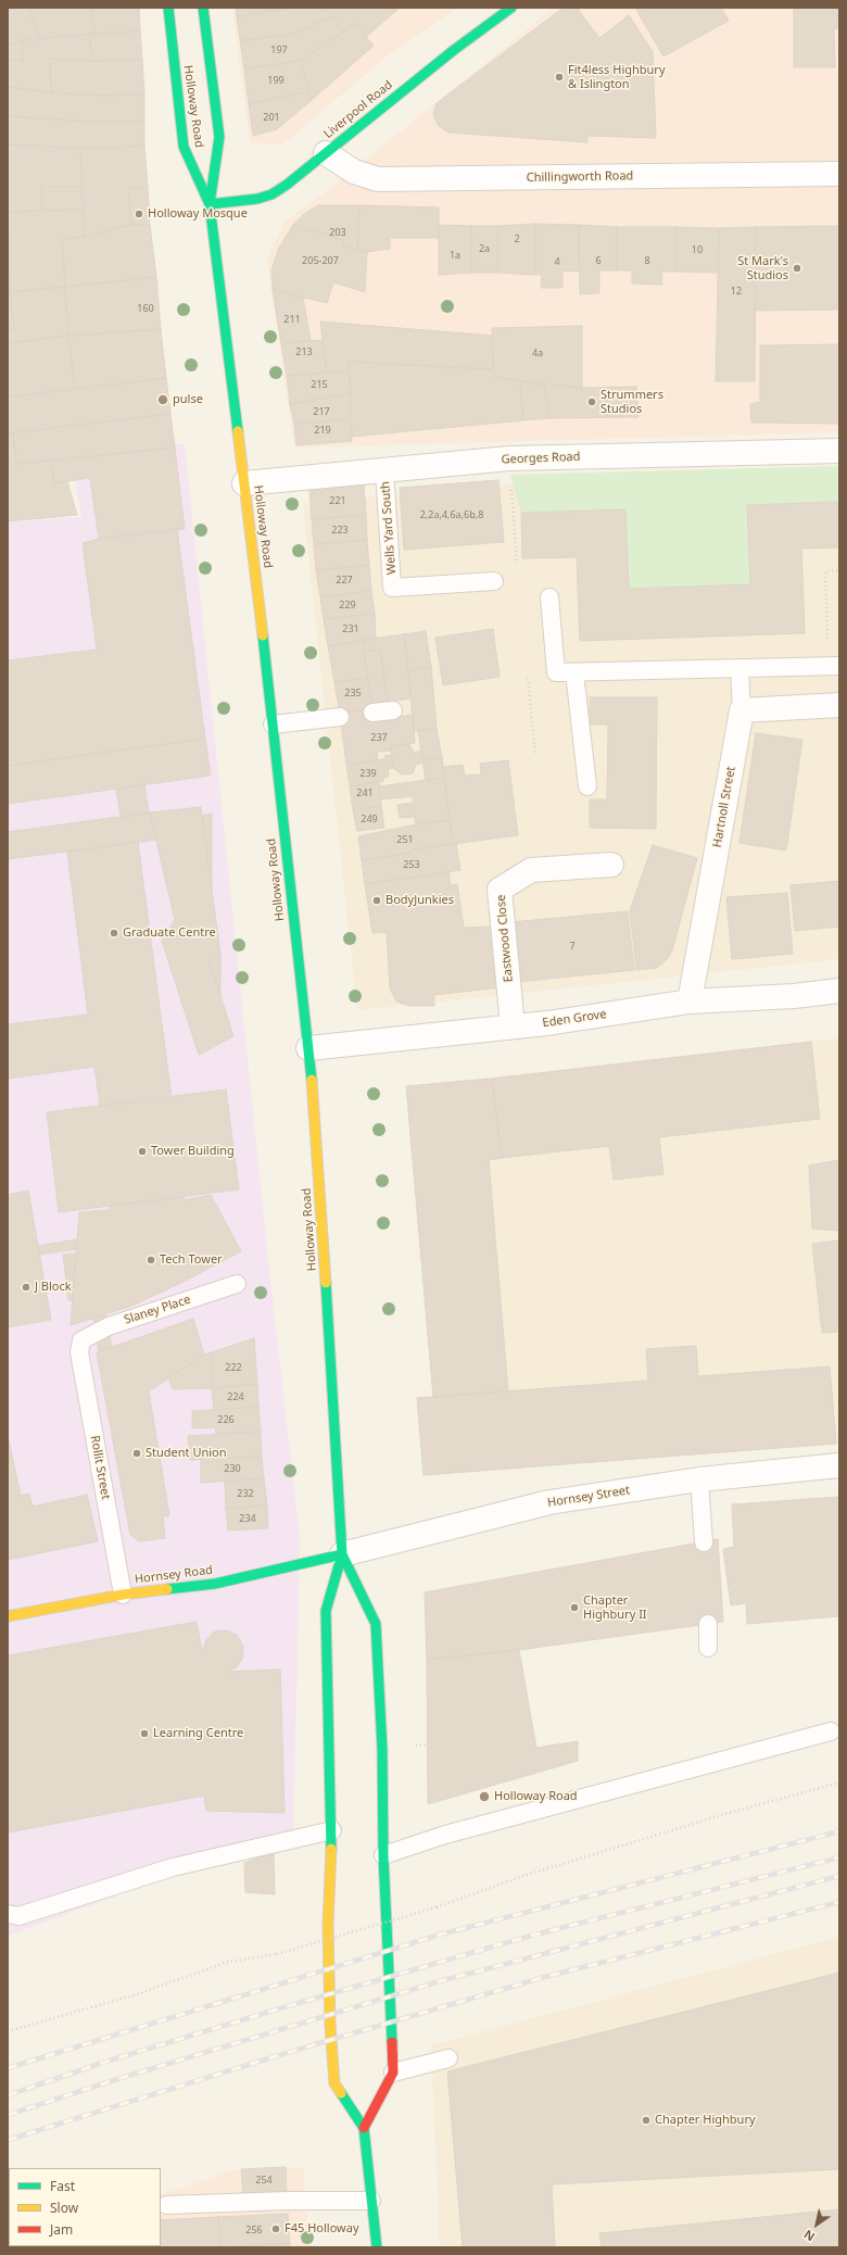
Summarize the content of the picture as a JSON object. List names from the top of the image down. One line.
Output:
{"streets":{"main road":["Holloway Road","Liverpool Road","Hornsey Road"],"street":["Chillingworth Road","Georges Road","Hartnoll Street","Eastwood Close","Eden Grove","Hornsey Street"],"lane":["Wells Yard South","Slaney Place","Rollit Street"]},"crossings":[["Holloway Road","Liverpool Road"],["Holloway Road","Georges Road"],["Holloway Road","Eden Grove"],["Holloway Road","Hornsey Street"],["Holloway Road","Hornsey Road"],["Liverpool Road","Chillingworth Road"],["Georges Road","Wells Yard South"],["Hartnoll Street","Eden Grove"],["Eastwood Close","Eden Grove"],["Slaney Place","Rollit Street"],["Rollit Street","Hornsey Road"],["Hornsey Street","Hornsey Road"]],"places":["Fit4less Highbury & Islington","Holloway Mosque","St Mark's Studios","pulse","Strummers Studios","BodyJunkies","Graduate Centre","Tower Building","Tech Tower","J Block","Student Union","Chapter Highbury II","Learning Centre","Holloway Road","Chapter Highbury","F45 Holloway"],"house_numbers":["197","199","201","203","2","2a","10","1a","205-207","6","8","4","12","160","211","213","4a","215","217","219","221","2,2a,4,6a,6b,8","223","227","229","231","235","237","239","241","249","251","253","7","222","224","226","230","232","234","254","256"],"legend":["Fast","Slow","Jam"],"north":"bottom left"}
